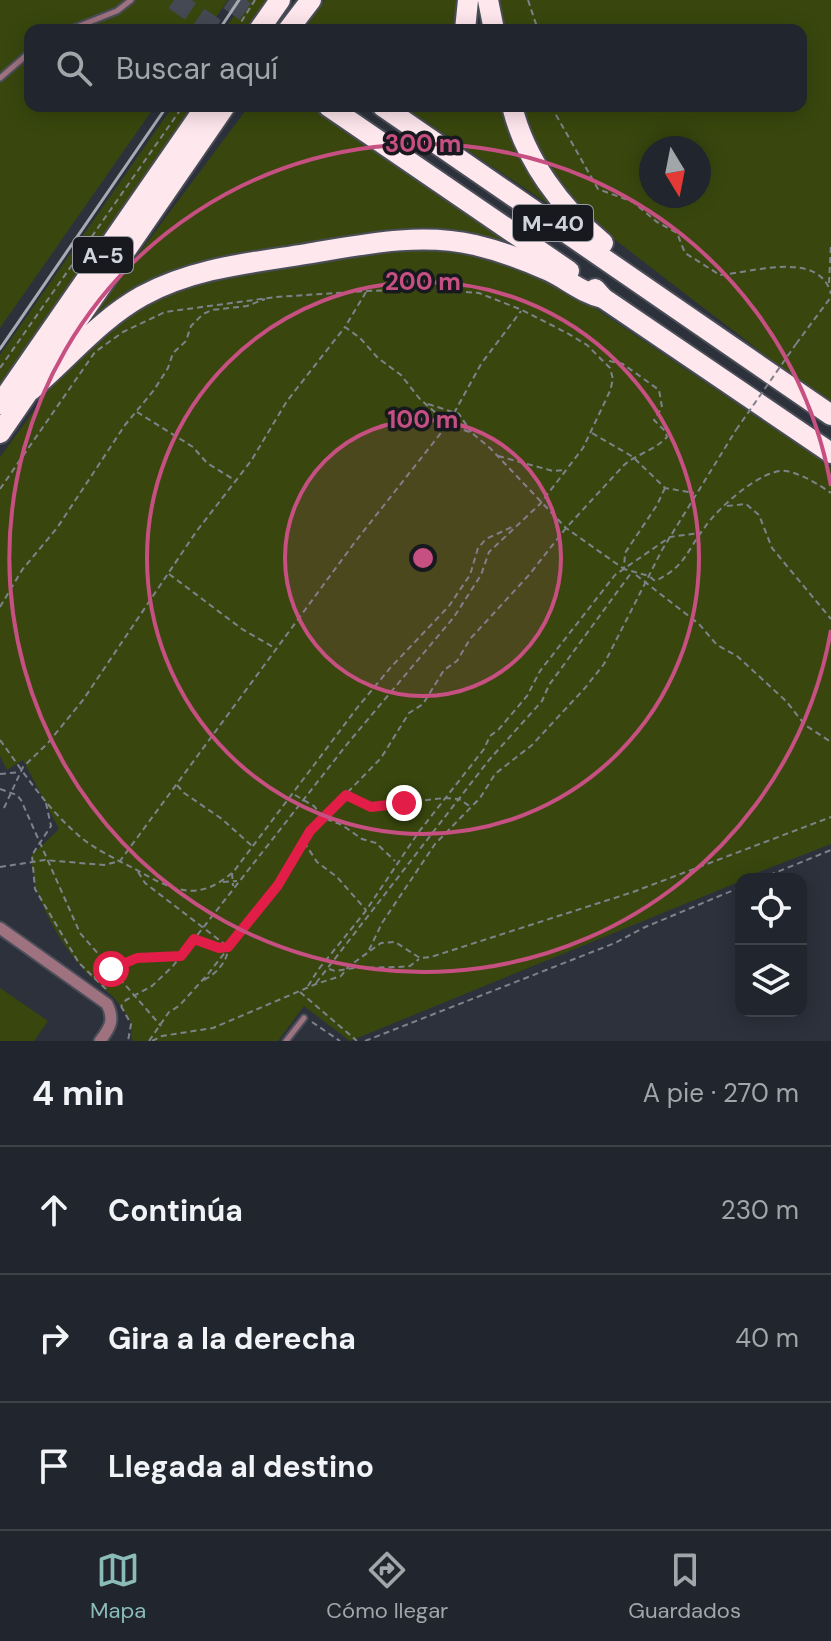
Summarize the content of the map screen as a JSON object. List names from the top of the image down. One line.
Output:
{"streets":{"highway":["M-40","A-5"]},"north":"bottom","page":{"search":"Buscar aquí","heading":["4 min","A pie · 270 m"],"list":[["Continúa","230 m"],["Gira a la derecha","40 m"],"Llegada al destino"],"nav":["Mapa","Cómo llegar","Guardados"]},"rings":["300 m","200 m","100 m"]}
